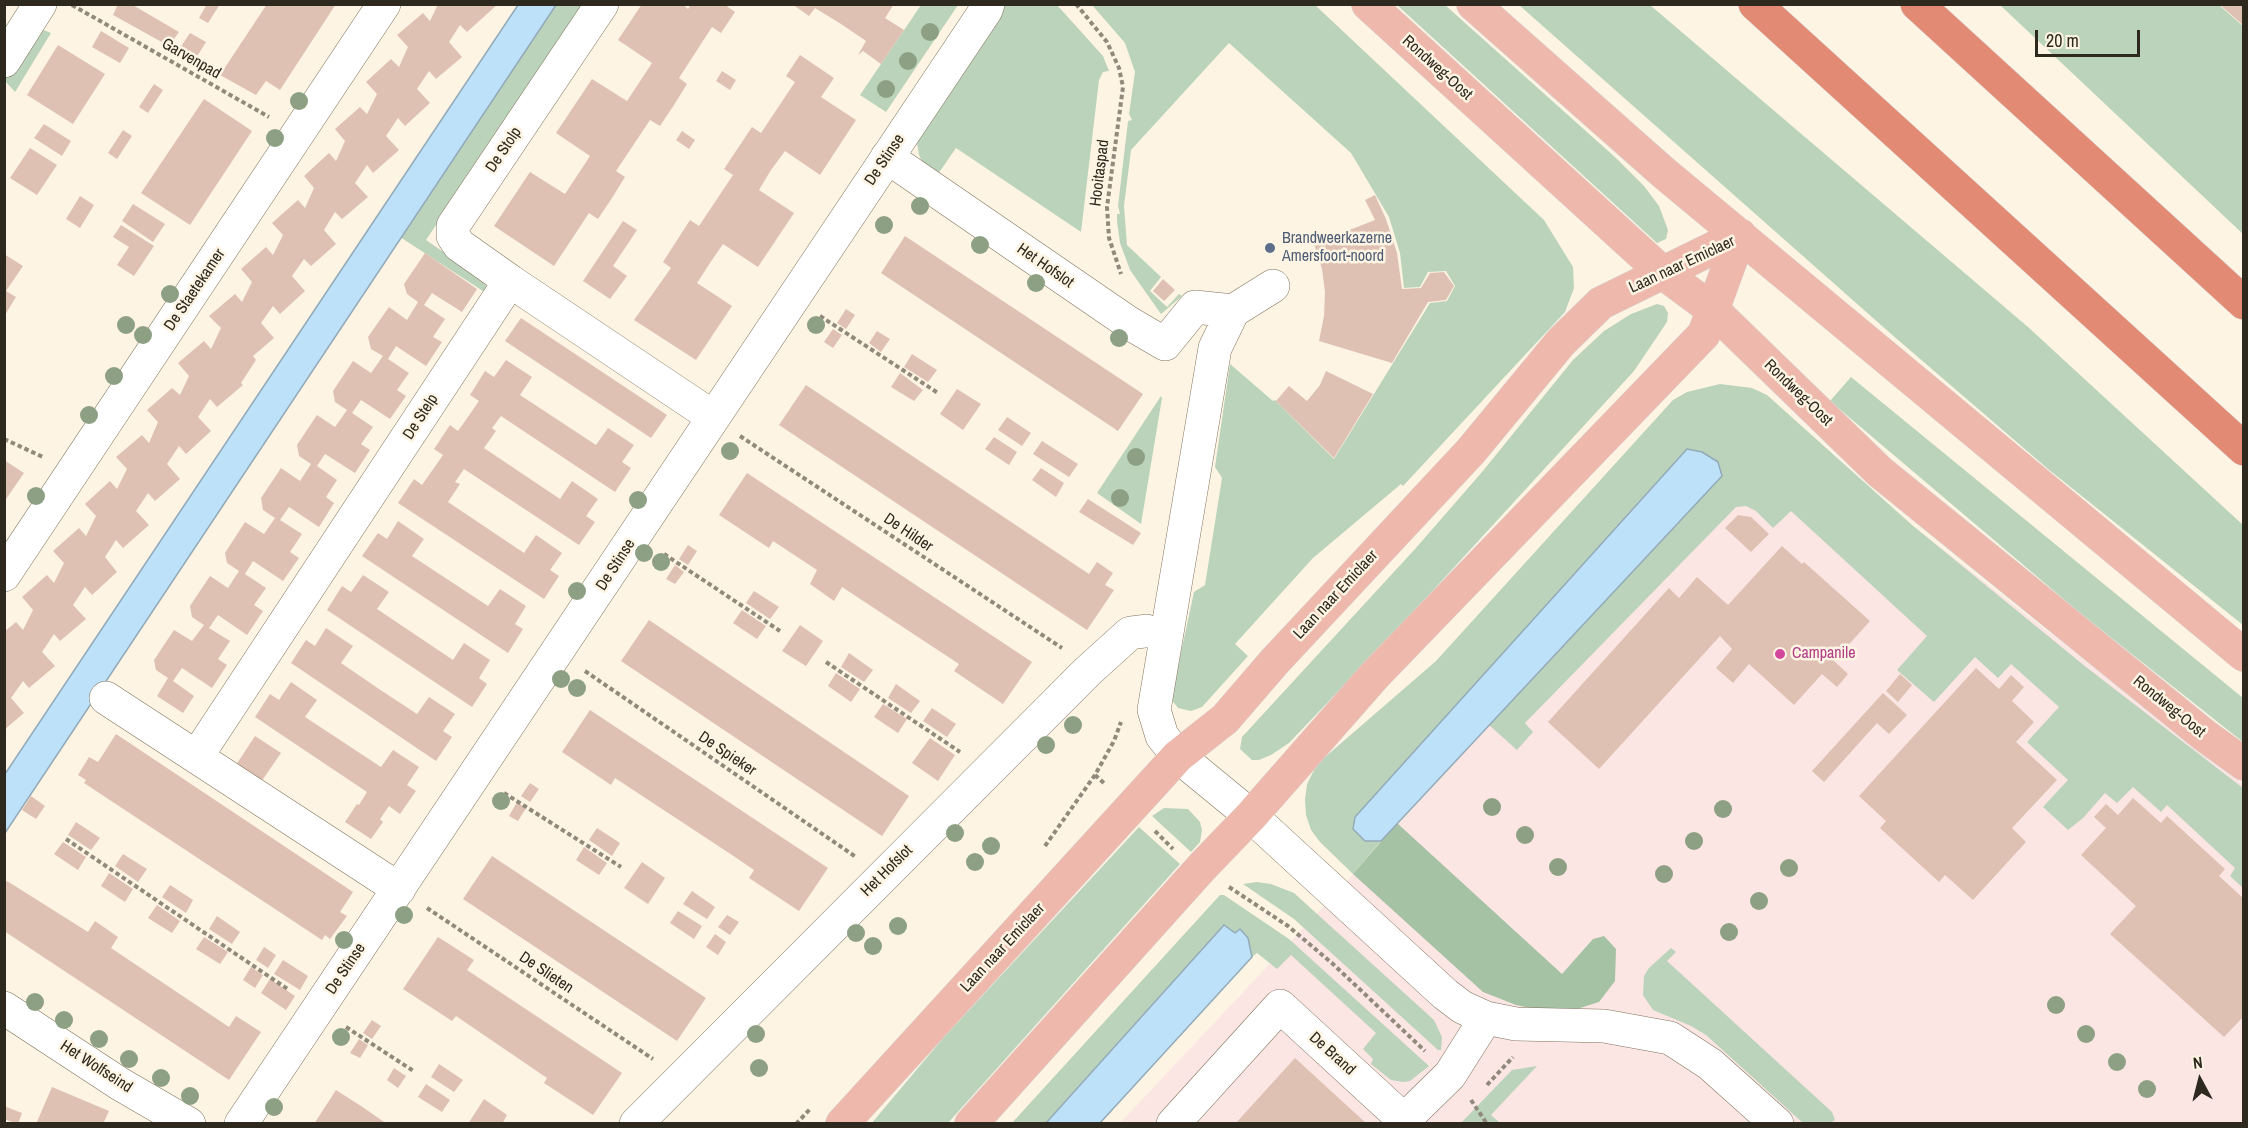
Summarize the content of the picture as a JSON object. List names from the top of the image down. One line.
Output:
{"streets":{"main road":["Rondweg-Oost","Laan naar Emiclaer"],"street":["De Stolp","De Stinse","Het Hofslot","De Staetekamer","De Stelp","De Brand","Het Wolfseind"],"path":["Garvenpad","Hooitaspad","De Hilder","De Spieker","De Slieten"]},"crossings":[["Garvenpad","De Staetekamer"],["Rondweg-Oost","Laan naar Emiclaer"],["De Stolp","De Stelp"],["De Stinse","Het Hofslot"],["De Stinse","De Hilder"],["De Stinse","De Spieker"],["De Stinse","De Slieten"],["Het Hofslot","De Hilder"],["Het Hofslot","De Spieker"],["Het Hofslot","De Slieten"]],"places":["Brandweerkazerne Amersfoort-noord","Campanile"],"scale_bar":"20 m","north":"top"}
